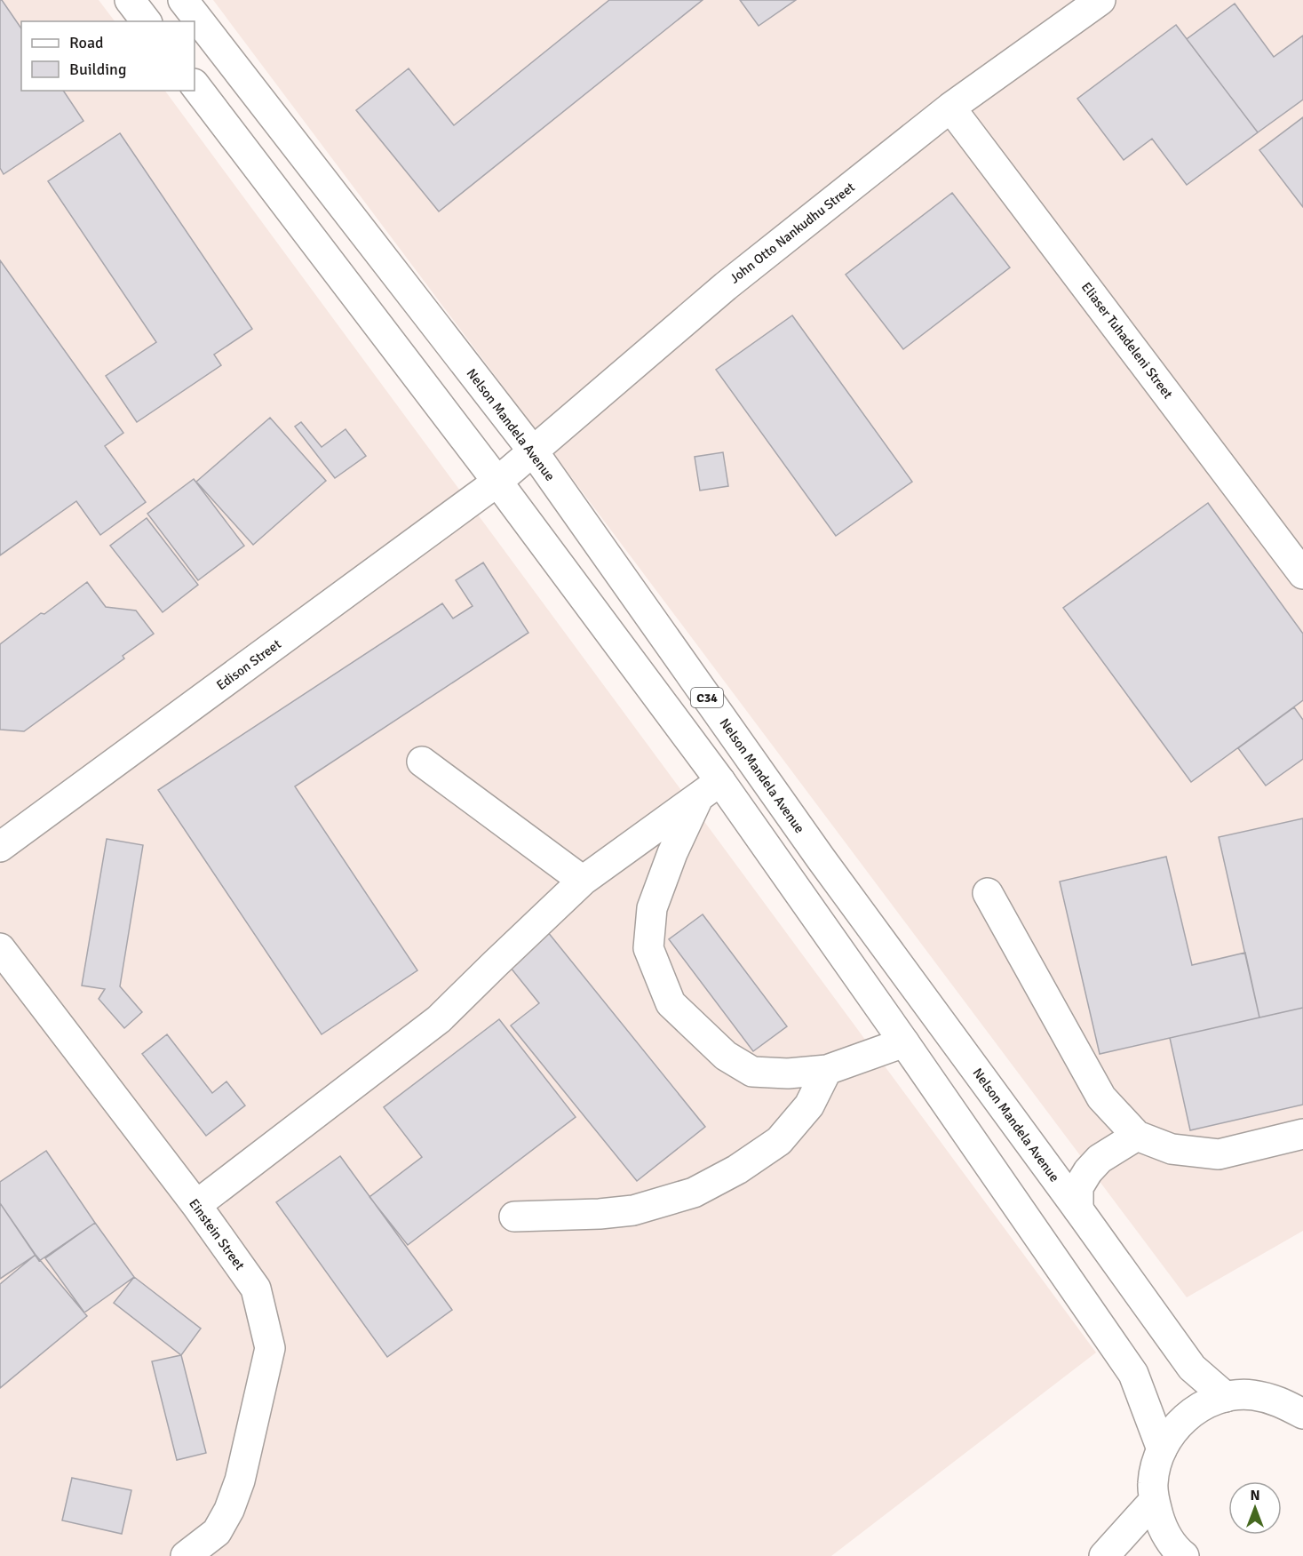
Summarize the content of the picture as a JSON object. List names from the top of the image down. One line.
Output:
{"streets":{"main road":["John Otto Nankudhu Street","Eliaser Tuhadeleni Street","Nelson Mandela Avenue","Edison Street","C34","Einstein Street"]},"crossings":[["John Otto Nankudhu Street","Eliaser Tuhadeleni Street"],["John Otto Nankudhu Street","Nelson Mandela Avenue"],["John Otto Nankudhu Street","Edison Street"]],"legend":["Road","Building"],"north":"top"}
